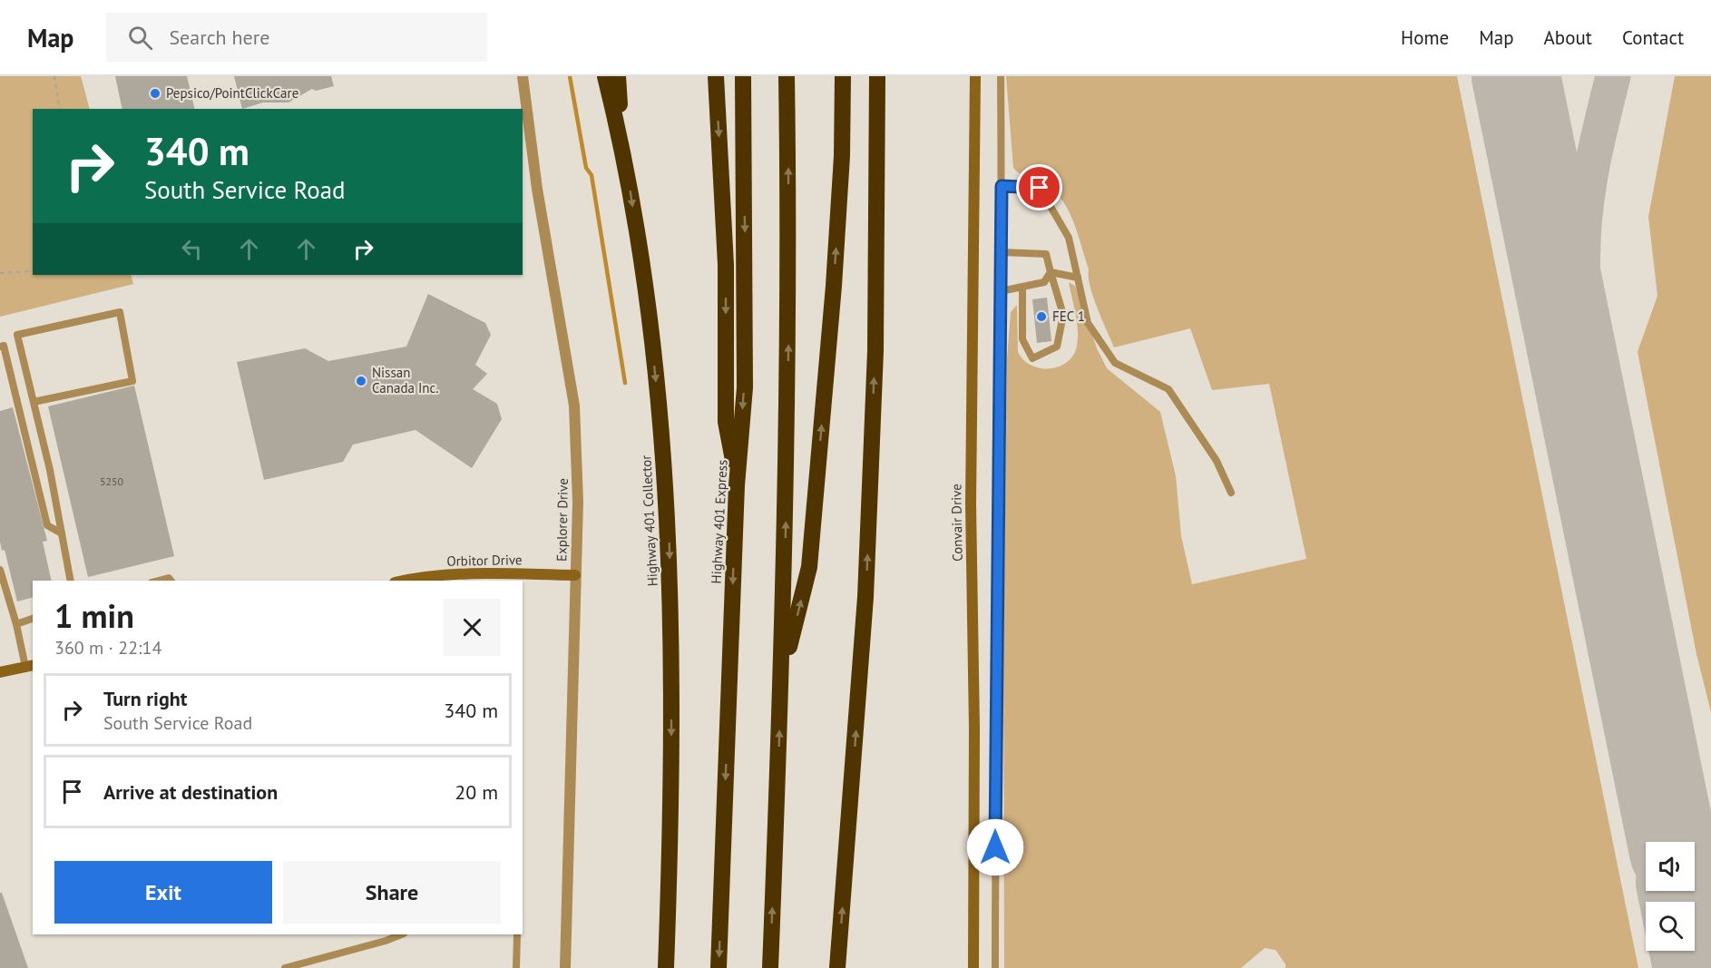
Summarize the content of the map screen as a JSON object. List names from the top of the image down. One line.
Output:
{"streets":{"highway":["Highway 401 Collector","Highway 401 Express"],"street":["Explorer Drive","Convair Drive","Orbitor Drive"]},"crossings":[["Explorer Drive","Orbitor Drive"]],"places":["Pepsico/PointClickCare","FEC 1","Nissan Canada Inc."],"house_numbers":["5250"],"page":{"header":"Map","search":"Search here","nav":["Home","Map","About","Contact"],"turn":["340 m","South Service Road"],"heading":["1 min","360 m · 22:14"],"list":[{"name":"Turn right","note":"South Service Road","value":"340 m"},{"name":"Arrive at destination","value":"20 m"}],"buttons":["Exit","Share"]}}
